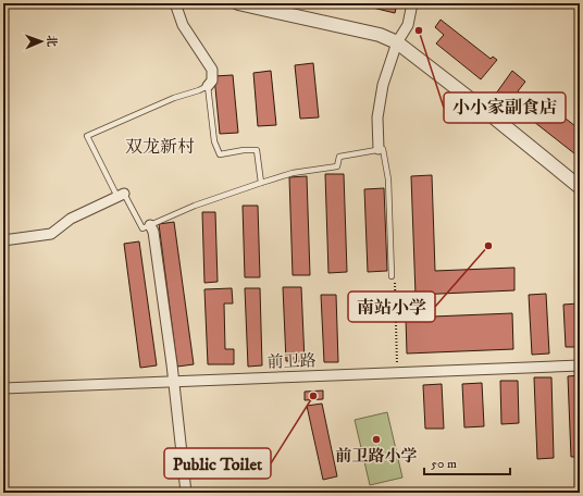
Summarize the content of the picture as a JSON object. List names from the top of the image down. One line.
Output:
{"streets":{"street":["前卫路"]},"districts":["双龙新村"],"places":["小小家副食店","南站小学","Public Toilet","前卫路小学"],"scale_bar":"50 m","north":"right"}
